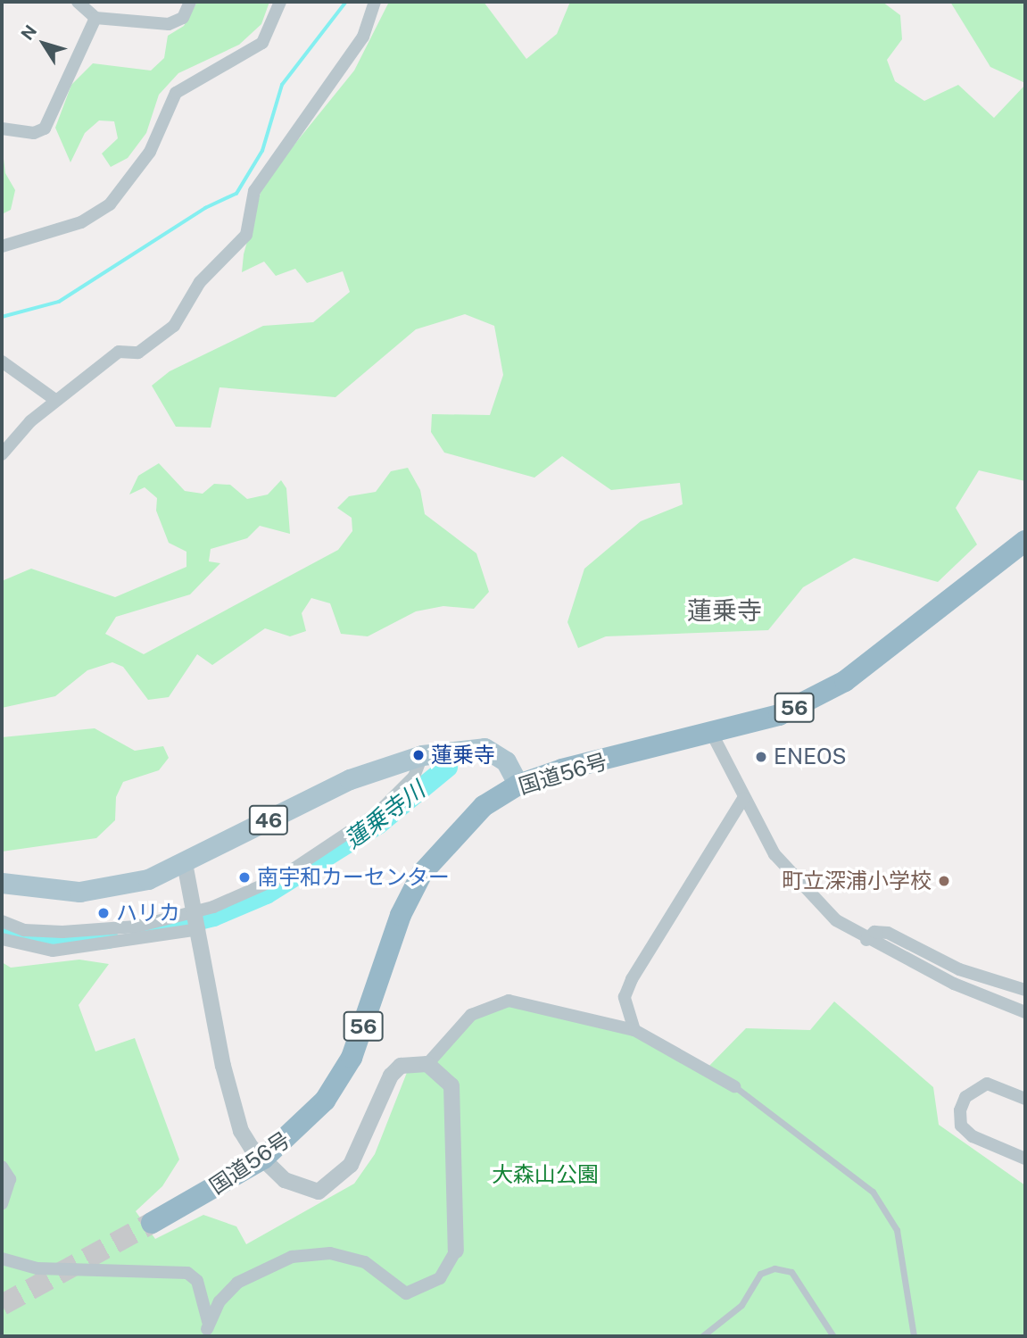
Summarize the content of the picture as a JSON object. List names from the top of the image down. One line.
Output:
{"streets":{"highway":["56","国道56号"],"main road":["46"]},"crossings":[["国道56号","46"]],"districts":["蓮乗寺"],"water":["蓮乗寺川"],"parks":["大森山公園"],"places":["蓮乗寺","ENEOS","南宇和カーセンター","町立深浦小学校","ハリカ"],"north":"top left"}
